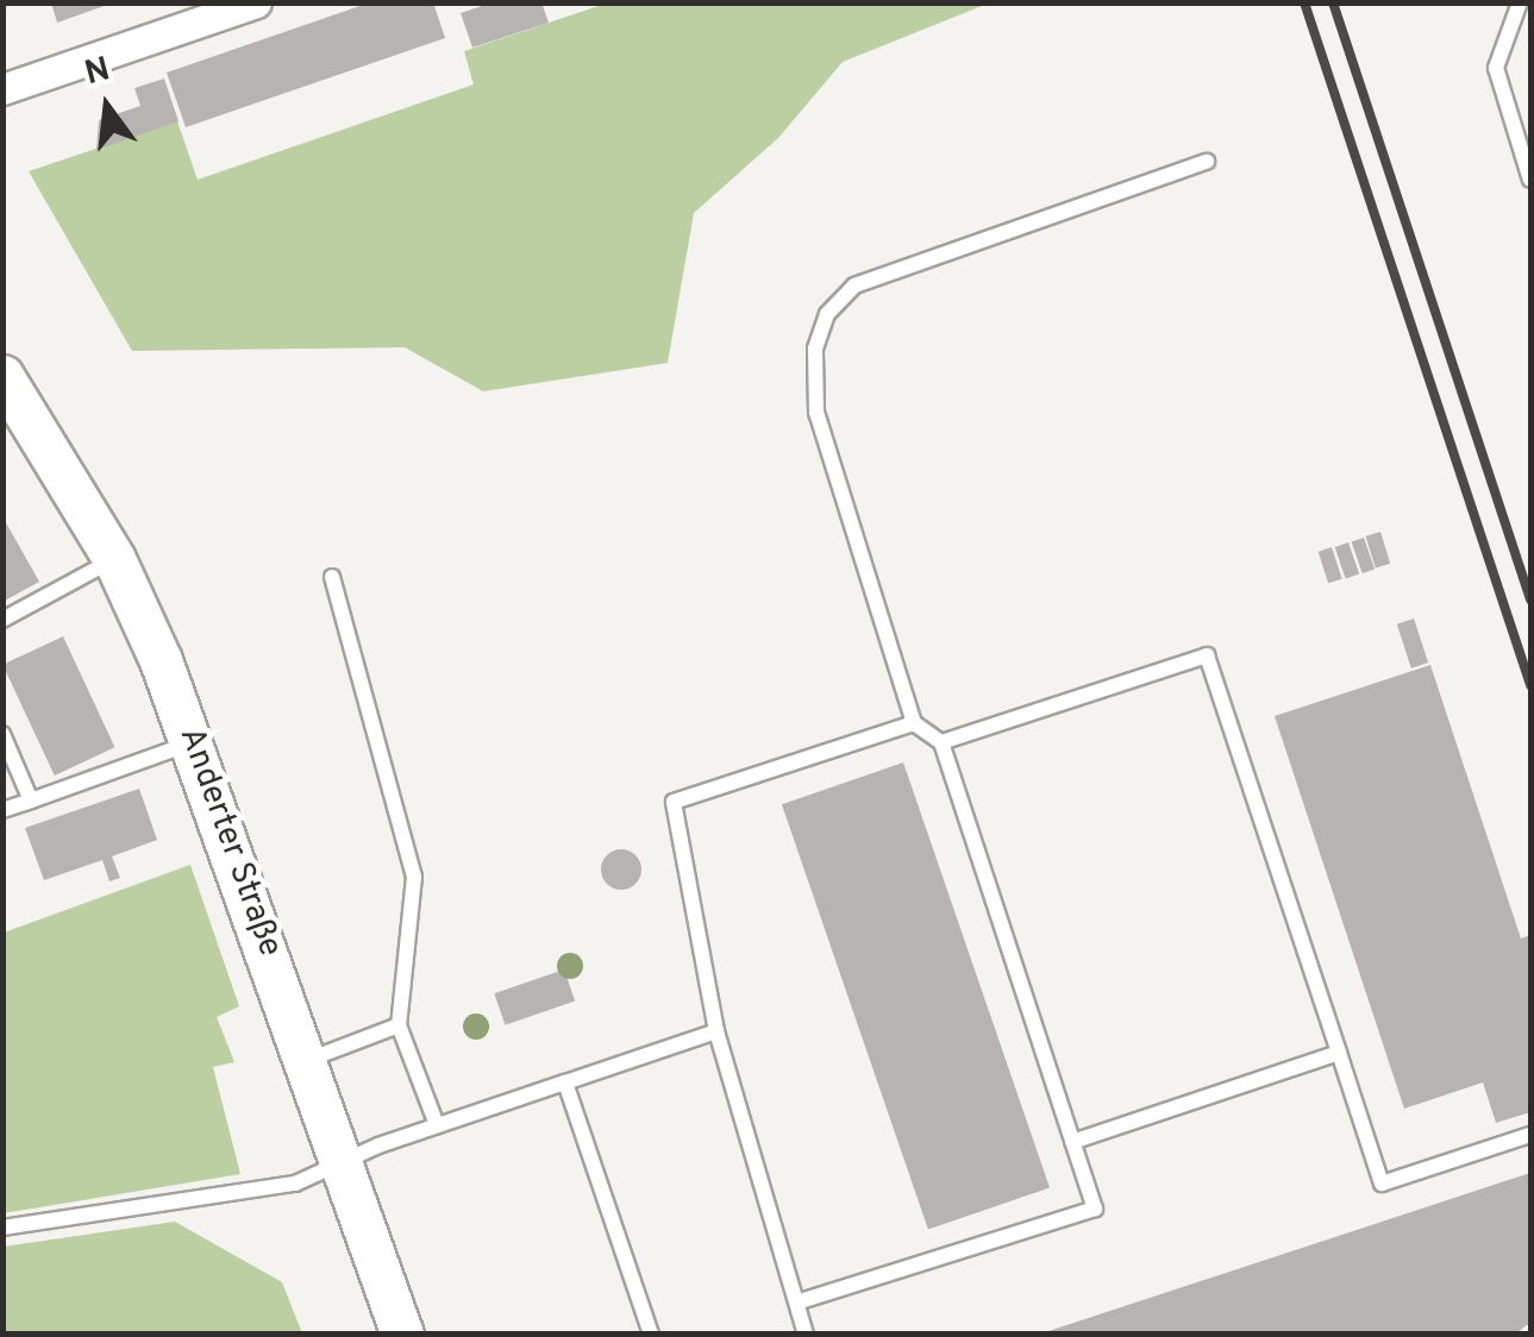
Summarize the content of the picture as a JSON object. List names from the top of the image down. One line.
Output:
{"streets":{"main road":["Anderter Straße"]},"north":"top"}
